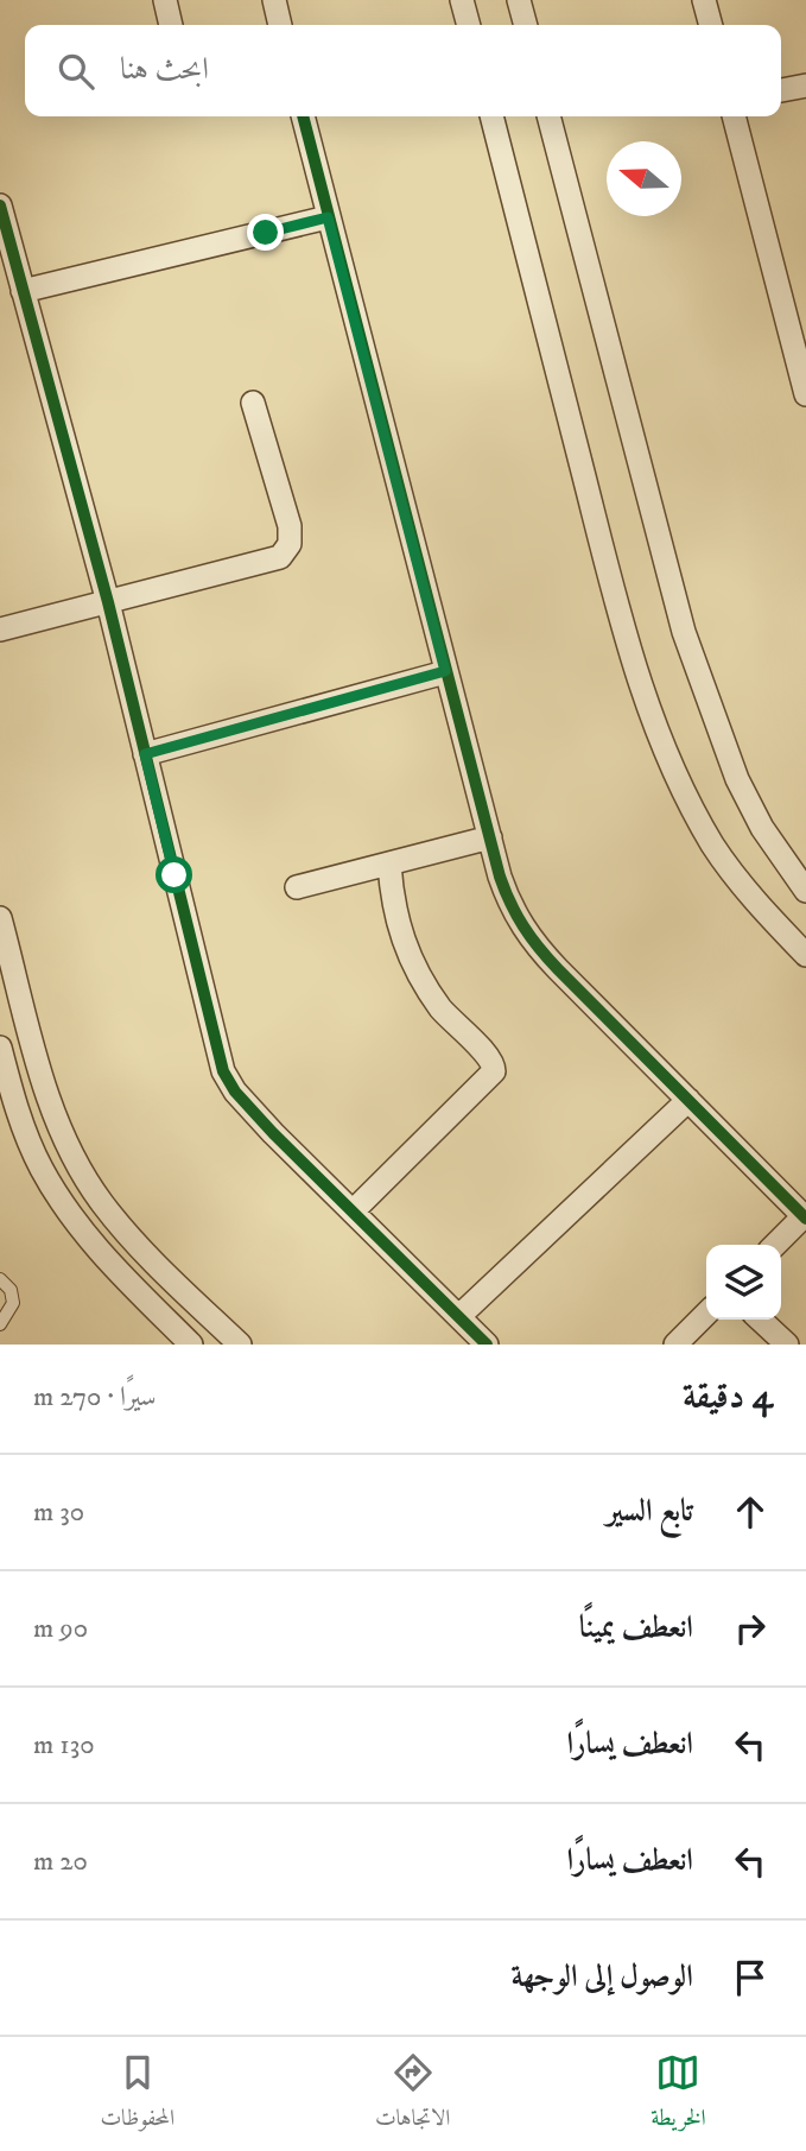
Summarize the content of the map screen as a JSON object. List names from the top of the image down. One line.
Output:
{"north":"left","page":{"search":"ابحث هنا","heading":["4 دقيقة","سيرًا · 270 m"],"list":[["تابع السير","30 m"],["انعطف يمينًا","90 m"],["انعطف يسارًا","130 m"],["انعطف يسارًا","20 m"],"الوصول إلى الوجهة"],"nav":["الخريطة","الاتجاهات","المحفوظات"]}}
